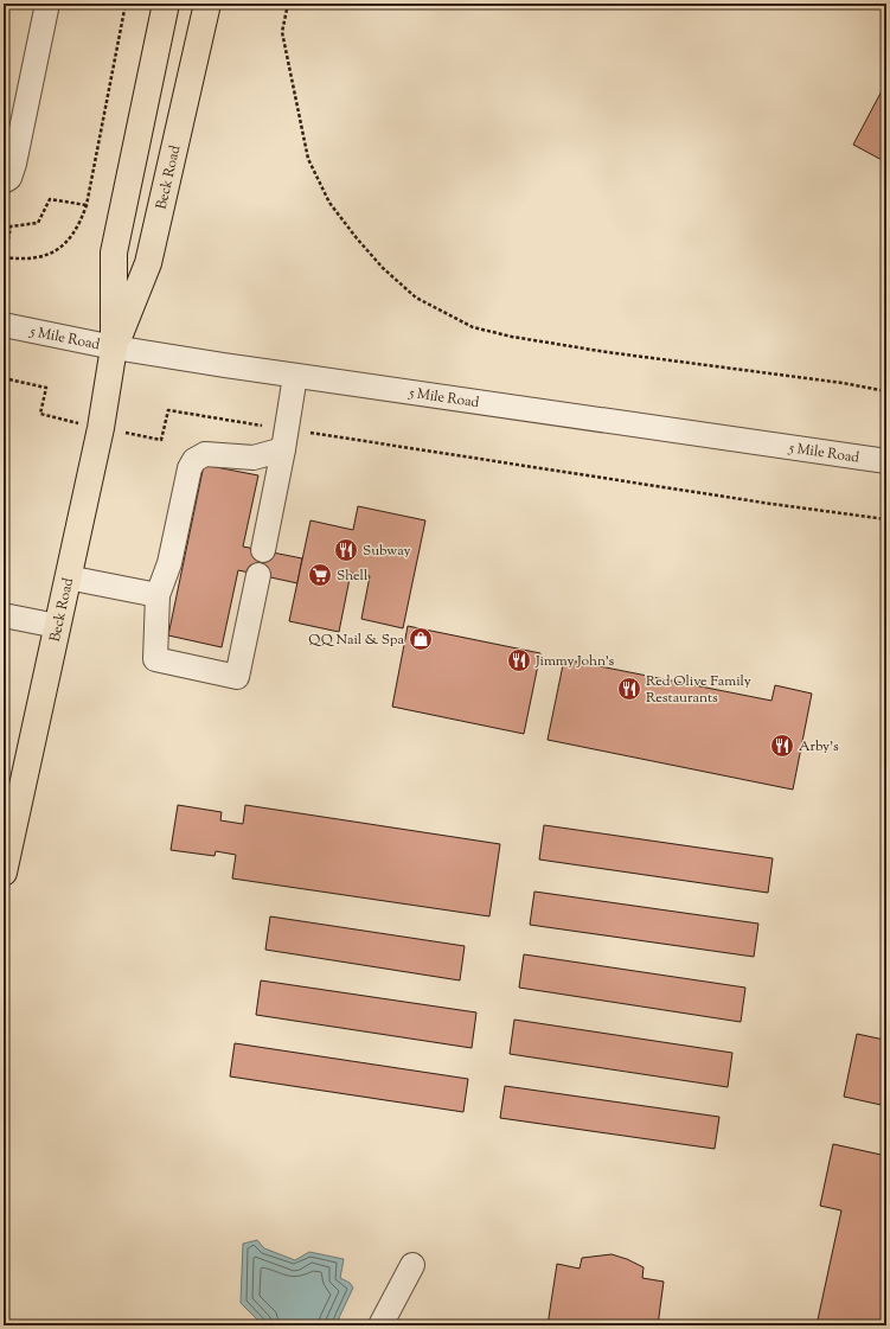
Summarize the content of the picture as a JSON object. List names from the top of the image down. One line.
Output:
{"streets":{"main road":["Beck Road"],"street":["5 Mile Road"]},"crossings":[["Beck Road","5 Mile Road"]],"places":{"restaurant":["Subway","Jimmy John's","Red Olive Family Restaurants","Arby's"],"supermarket":["Shell"],"shop":["QQ Nail & Spa"]}}
